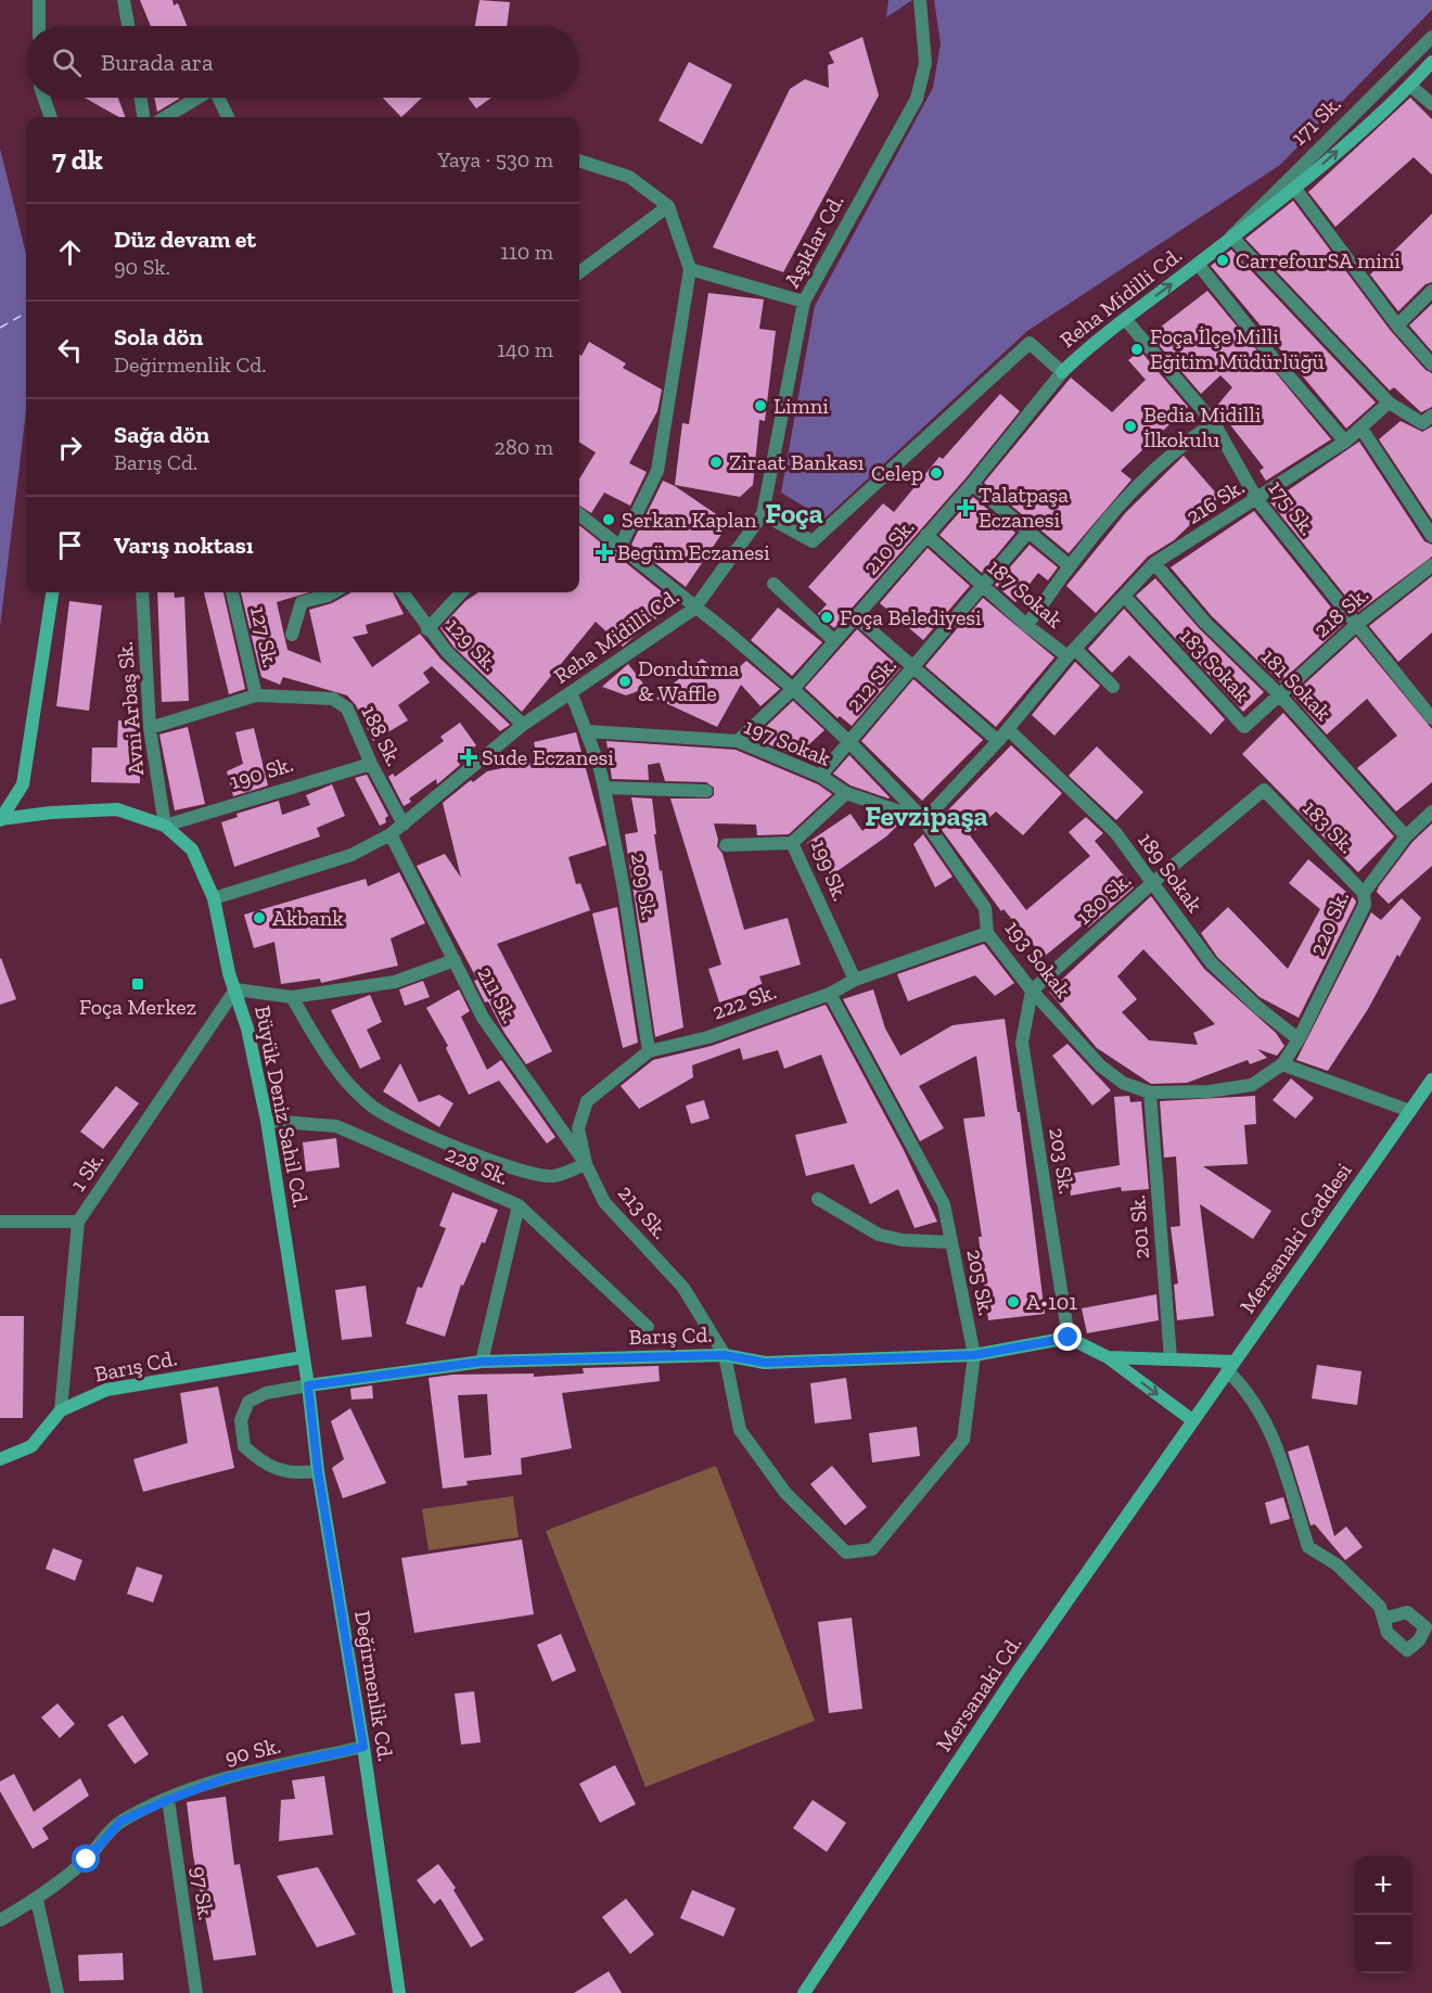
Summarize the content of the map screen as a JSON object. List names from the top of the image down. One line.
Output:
{"streets":{"street":["171 Sk.","Aşıklar Cd.","Reha Midilli Cd.","216 Sk.","175 Sk.","210 Sk.","187 Sokak","218 Sk.","127 Sk.","129 Sk.","183 Sokak","212 Sk.","181 Sokak","Avni Arbaş Sk.","188 Sk.","197 Sokak","190 Sk.","183 Sk.","199 Sk.","189 Sokak","209 Sk.","180 Sk.","220 Sk.","193 Sokak","211 Sk.","222 Sk.","Büyük Deniz Sahil Cd.","203 Sk.","228 Sk.","1 Sk.","213 Sk.","201 Sk.","Mersanaki Caddesi","205 Sk.","Barış Cd.","Değirmenlik Cd.","Mersanaki Cd.","90 Sk.","97 Sk."]},"crossings":[["171 Sk.","Reha Midilli Cd."],["Aşıklar Cd.","Reha Midilli Cd."],["Reha Midilli Cd.","175 Sk."],["Reha Midilli Cd.","210 Sk."],["Reha Midilli Cd.","129 Sk."],["Reha Midilli Cd.","188 Sk."],["Reha Midilli Cd.","209 Sk."],["Reha Midilli Cd.","193 Sokak"],["Reha Midilli Cd.","211 Sk."],["Reha Midilli Cd.","Büyük Deniz Sahil Cd."],["216 Sk.","175 Sk."],["216 Sk.","187 Sokak"],["216 Sk.","183 Sokak"],["216 Sk.","181 Sokak"],["216 Sk.","197 Sokak"],["216 Sk.","189 Sokak"],["216 Sk.","193 Sokak"],["175 Sk.","218 Sk."],["210 Sk.","187 Sokak"],["210 Sk.","197 Sokak"],["210 Sk.","193 Sokak"],["187 Sokak","212 Sk."],["218 Sk.","183 Sokak"],["218 Sk.","181 Sokak"],["127 Sk.","188 Sk."],["183 Sokak","181 Sokak"],["212 Sk.","197 Sokak"],["212 Sk.","193 Sokak"],["181 Sokak","220 Sk."],["Avni Arbaş Sk.","188 Sk."],["Avni Arbaş Sk.","190 Sk."],["Avni Arbaş Sk.","Büyük Deniz Sahil Cd."],["188 Sk.","190 Sk."],["197 Sokak","199 Sk."],["197 Sokak","209 Sk."],["197 Sokak","193 Sokak"],["190 Sk.","Büyük Deniz Sahil Cd."],["183 Sk.","180 Sk."],["183 Sk.","220 Sk."],["199 Sk.","222 Sk."],["189 Sokak","180 Sk."],["189 Sokak","220 Sk."],["209 Sk.","222 Sk."],["180 Sk.","193 Sokak"],["180 Sk.","203 Sk."],["220 Sk.","193 Sokak"],["193 Sokak","222 Sk."],["193 Sokak","203 Sk."],["193 Sokak","201 Sk."],["211 Sk.","222 Sk."],["211 Sk.","213 Sk."],["222 Sk.","213 Sk."],["222 Sk.","205 Sk."],["Büyük Deniz Sahil Cd.","228 Sk."],["Büyük Deniz Sahil Cd.","1 Sk."],["Büyük Deniz Sahil Cd.","Barış Cd."],["Büyük Deniz Sahil Cd.","Değirmenlik Cd."],["203 Sk.","Barış Cd."],["228 Sk.","Barış Cd."],["1 Sk.","Barış Cd."],["213 Sk.","205 Sk."],["213 Sk.","Barış Cd."],["Mersanaki Caddesi","Mersanaki Cd."],["205 Sk.","Barış Cd."],["Barış Cd.","Değirmenlik Cd."],["Değirmenlik Cd.","90 Sk."],["90 Sk.","97 Sk."]],"districts":["Foça","Fevzipaşa"],"places":{"other":["CarrefourSA mini","Foça İlçe Milli Eğitim Müdürlüğü","Limni","Bedia Midilli İlkokulu","Ziraat Bankası","Celep","Serkan Kaplan","Foça Belediyesi","Dondurma & Waffle","Akbank","A•101"],"health":["Talatpaşa Eczanesi","Begüm Eczanesi","Sude Eczanesi"],"transit":["Foça Merkez"]},"page":{"search":"Burada ara","heading":["7 dk","Yaya · 530 m"],"list":[["Düz devam et","90 Sk.","110 m"],["Sola dön","Değirmenlik Cd.","140 m"],["Sağa dön","Barış Cd.","280 m"],"Varış noktası"],"map_buttons":["+","−"]}}
